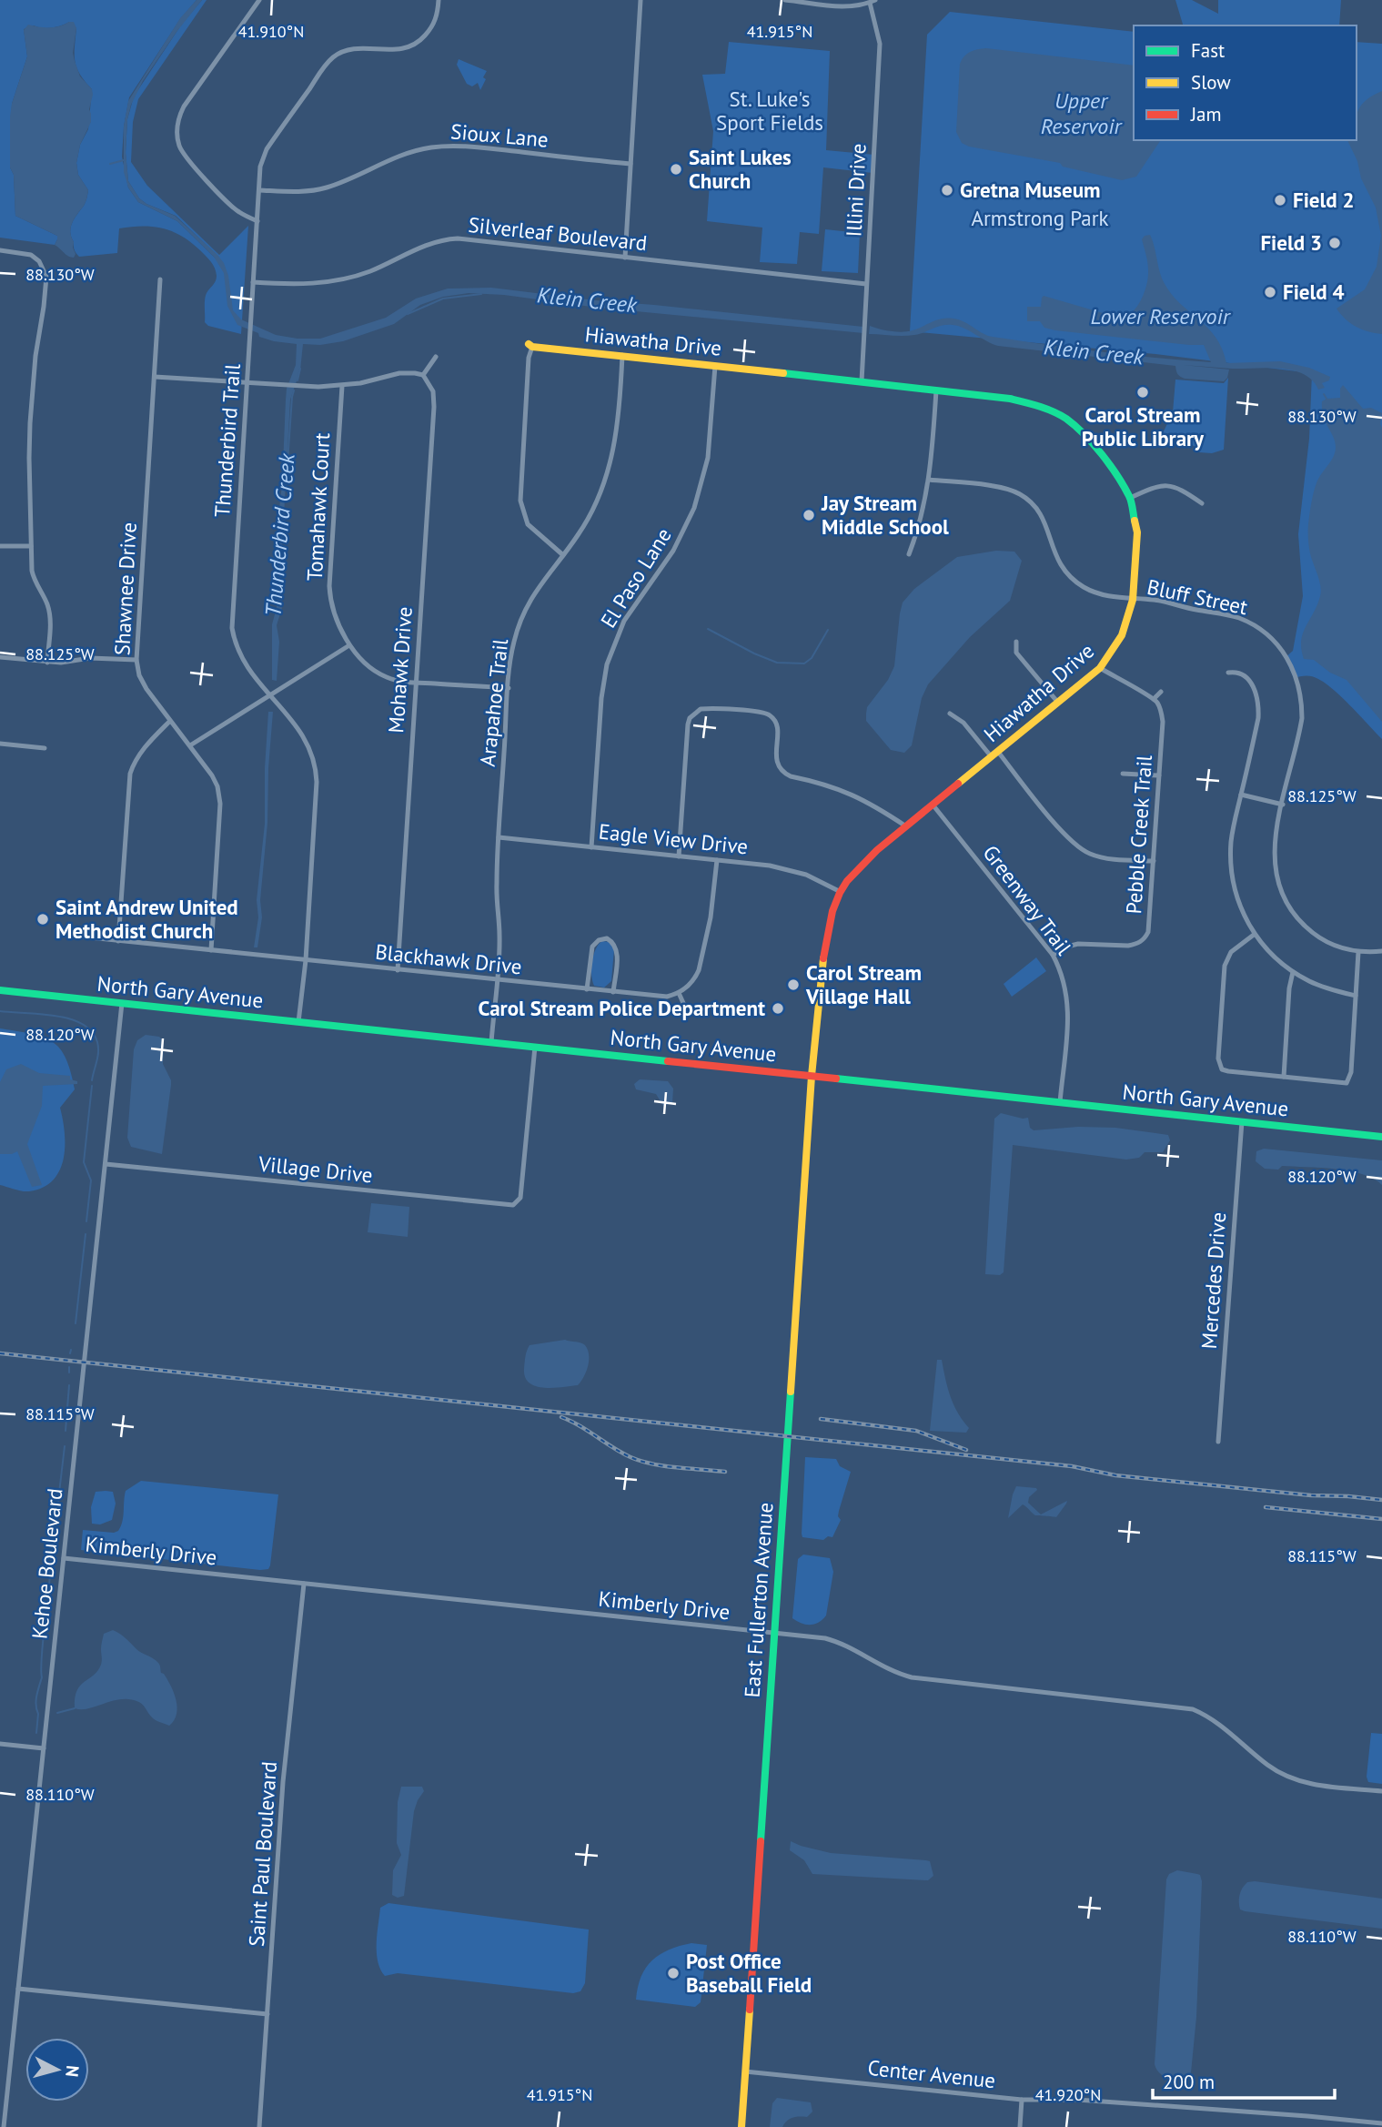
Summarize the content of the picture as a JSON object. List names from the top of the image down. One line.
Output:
{"streets":{"street":["Sioux Lane","Illini Drive","Silverleaf Boulevard","Hiawatha Drive","Thunderbird Trail","Tomahawk Court","El Paso Lane","Shawnee Drive","Bluff Street","Mohawk Drive","Arapahoe Trail","Pebble Creek Trail","Eagle View Drive","Greenway Trail","Blackhawk Drive","North Gary Avenue","Village Drive","Mercedes Drive","Kimberly Drive","Kehoe Boulevard","East Fullerton Avenue","Saint Paul Boulevard","Center Avenue"]},"crossings":[["Sioux Lane","Thunderbird Trail"],["Illini Drive","Silverleaf Boulevard"],["Illini Drive","Hiawatha Drive"],["Silverleaf Boulevard","Thunderbird Trail"],["Hiawatha Drive","El Paso Lane"],["Hiawatha Drive","Bluff Street"],["Hiawatha Drive","Arapahoe Trail"],["Hiawatha Drive","Eagle View Drive"],["Hiawatha Drive","Greenway Trail"],["Hiawatha Drive","North Gary Avenue"],["Hiawatha Drive","East Fullerton Avenue"],["Thunderbird Trail","Blackhawk Drive"],["Thunderbird Trail","North Gary Avenue"],["Tomahawk Court","Mohawk Drive"],["Tomahawk Court","Arapahoe Trail"],["El Paso Lane","Eagle View Drive"],["Shawnee Drive","Blackhawk Drive"],["Mohawk Drive","Blackhawk Drive"],["Arapahoe Trail","Eagle View Drive"],["Arapahoe Trail","Blackhawk Drive"],["Arapahoe Trail","North Gary Avenue"],["Pebble Creek Trail","Greenway Trail"],["Greenway Trail","North Gary Avenue"],["North Gary Avenue","Village Drive"],["North Gary Avenue","Mercedes Drive"],["North Gary Avenue","Kehoe Boulevard"],["North Gary Avenue","East Fullerton Avenue"],["Village Drive","Kehoe Boulevard"],["Kimberly Drive","Kehoe Boulevard"],["Kimberly Drive","East Fullerton Avenue"],["Kimberly Drive","Saint Paul Boulevard"],["East Fullerton Avenue","Center Avenue"]],"water":["Upper Reservoir","Klein Creek","Lower Reservoir","Thunderbird Creek"],"parks":["St. Luke's Sport Fields","Armstrong Park"],"places":["Saint Lukes Church","Gretna Museum","Field 2","Field 3","Field 4","Carol Stream Public Library","Jay Stream Middle School","Saint Andrew United Methodist Church","Carol Stream Village Hall","Carol Stream Police Department","Post Office Baseball Field"],"legend":["Fast","Slow","Jam"],"scale_bar":"200 m","north":"right","coordinates":["41.910°N","41.915°N","88.130°W","88.125°W","88.120°W","88.115°W","88.110°W","41.920°N"]}
